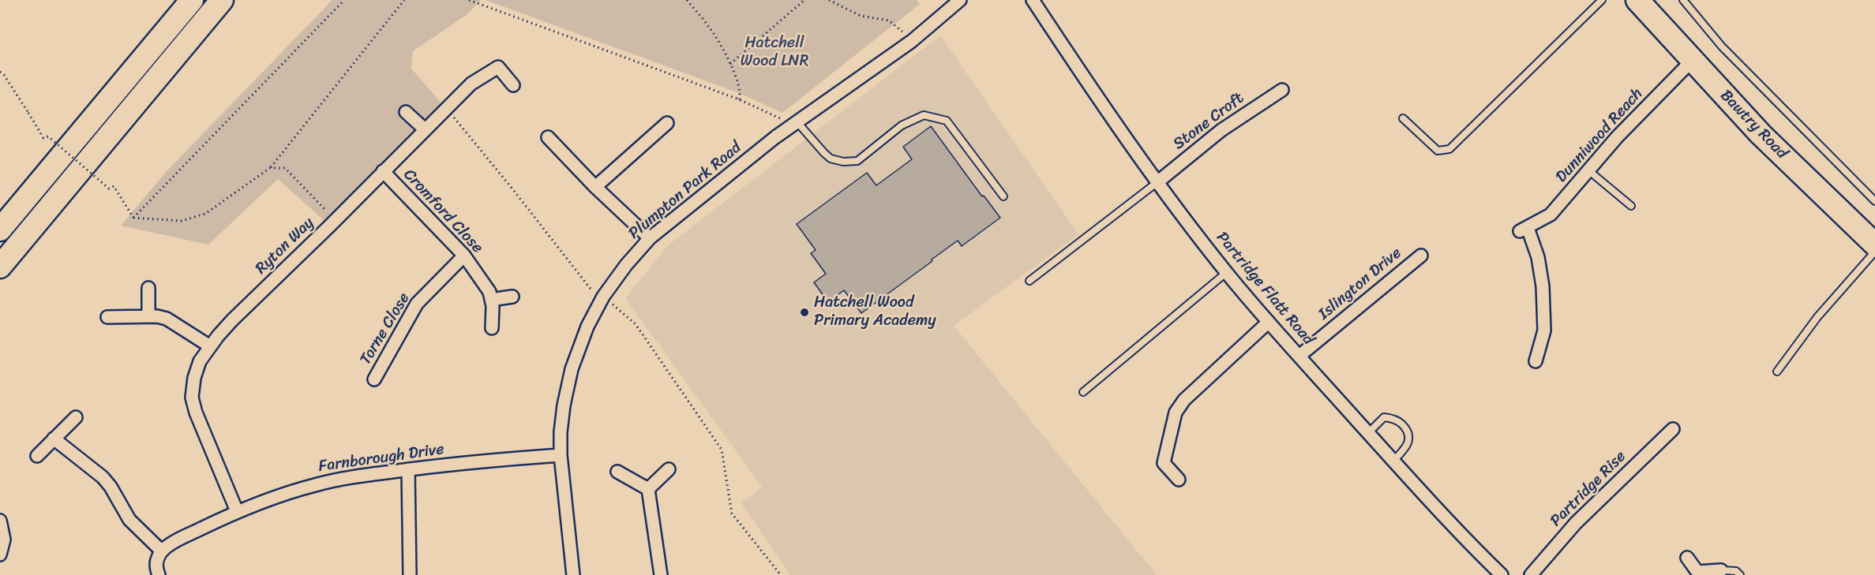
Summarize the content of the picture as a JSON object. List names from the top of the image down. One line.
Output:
{"streets":{"highway":["Bawtry Road"],"street":["Stone Croft","Dunniwood Reach","Plumpton Park Road","Cromford Close","Ryton Way","Islington Drive","Partridge Flatt Road","Torne Close","Farnborough Drive","Partridge Rise"]},"crossings":[["Stone Croft","Partridge Flatt Road"],["Bawtry Road","Dunniwood Reach"],["Plumpton Park Road","Farnborough Drive"],["Cromford Close","Ryton Way"],["Cromford Close","Torne Close"],["Ryton Way","Farnborough Drive"],["Islington Drive","Partridge Flatt Road"]],"parks":["Hatchell Wood LNR"],"places":["Hatchell Wood Primary Academy"]}
